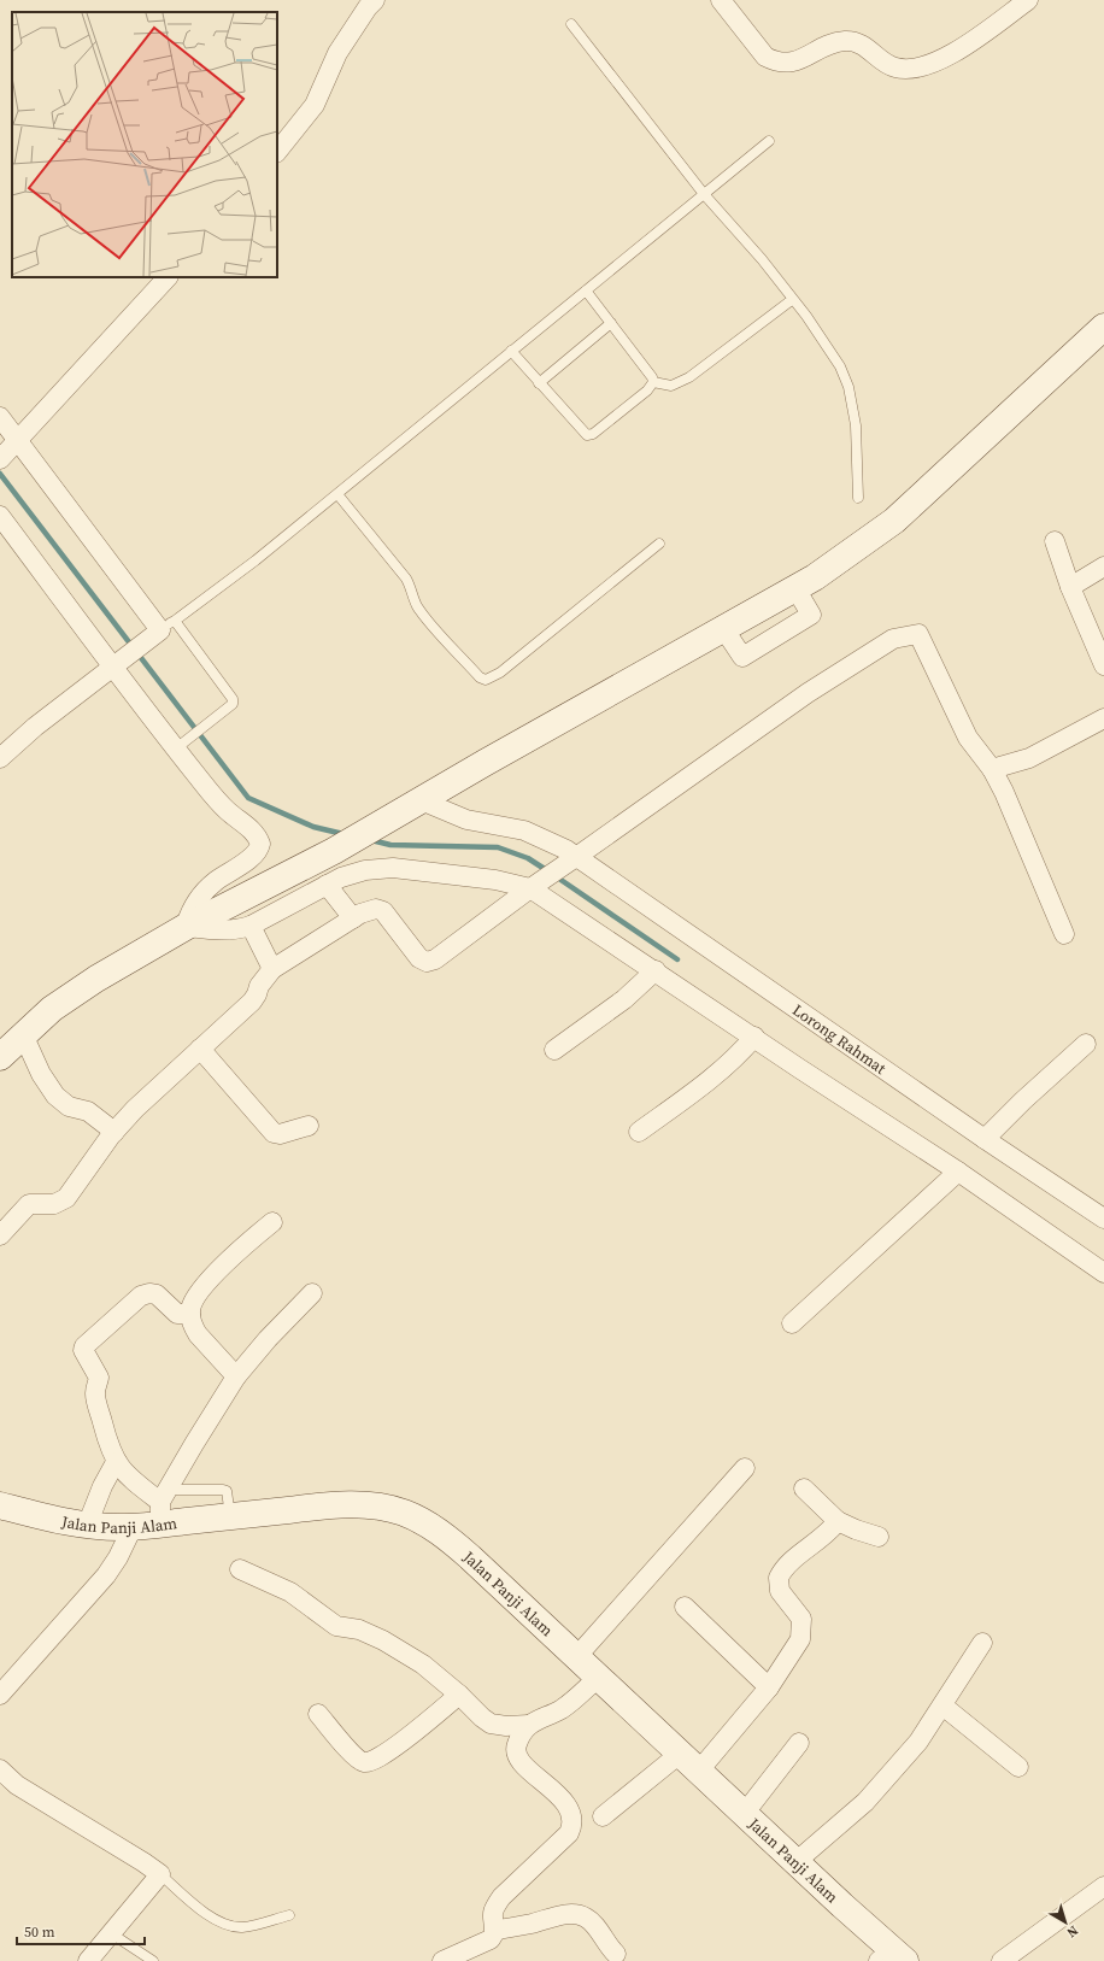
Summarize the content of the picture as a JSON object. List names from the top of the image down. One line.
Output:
{"streets":{"street":["Lorong Rahmat","Jalan Panji Alam"]},"scale_bar":"50 m","north":"bottom right"}
